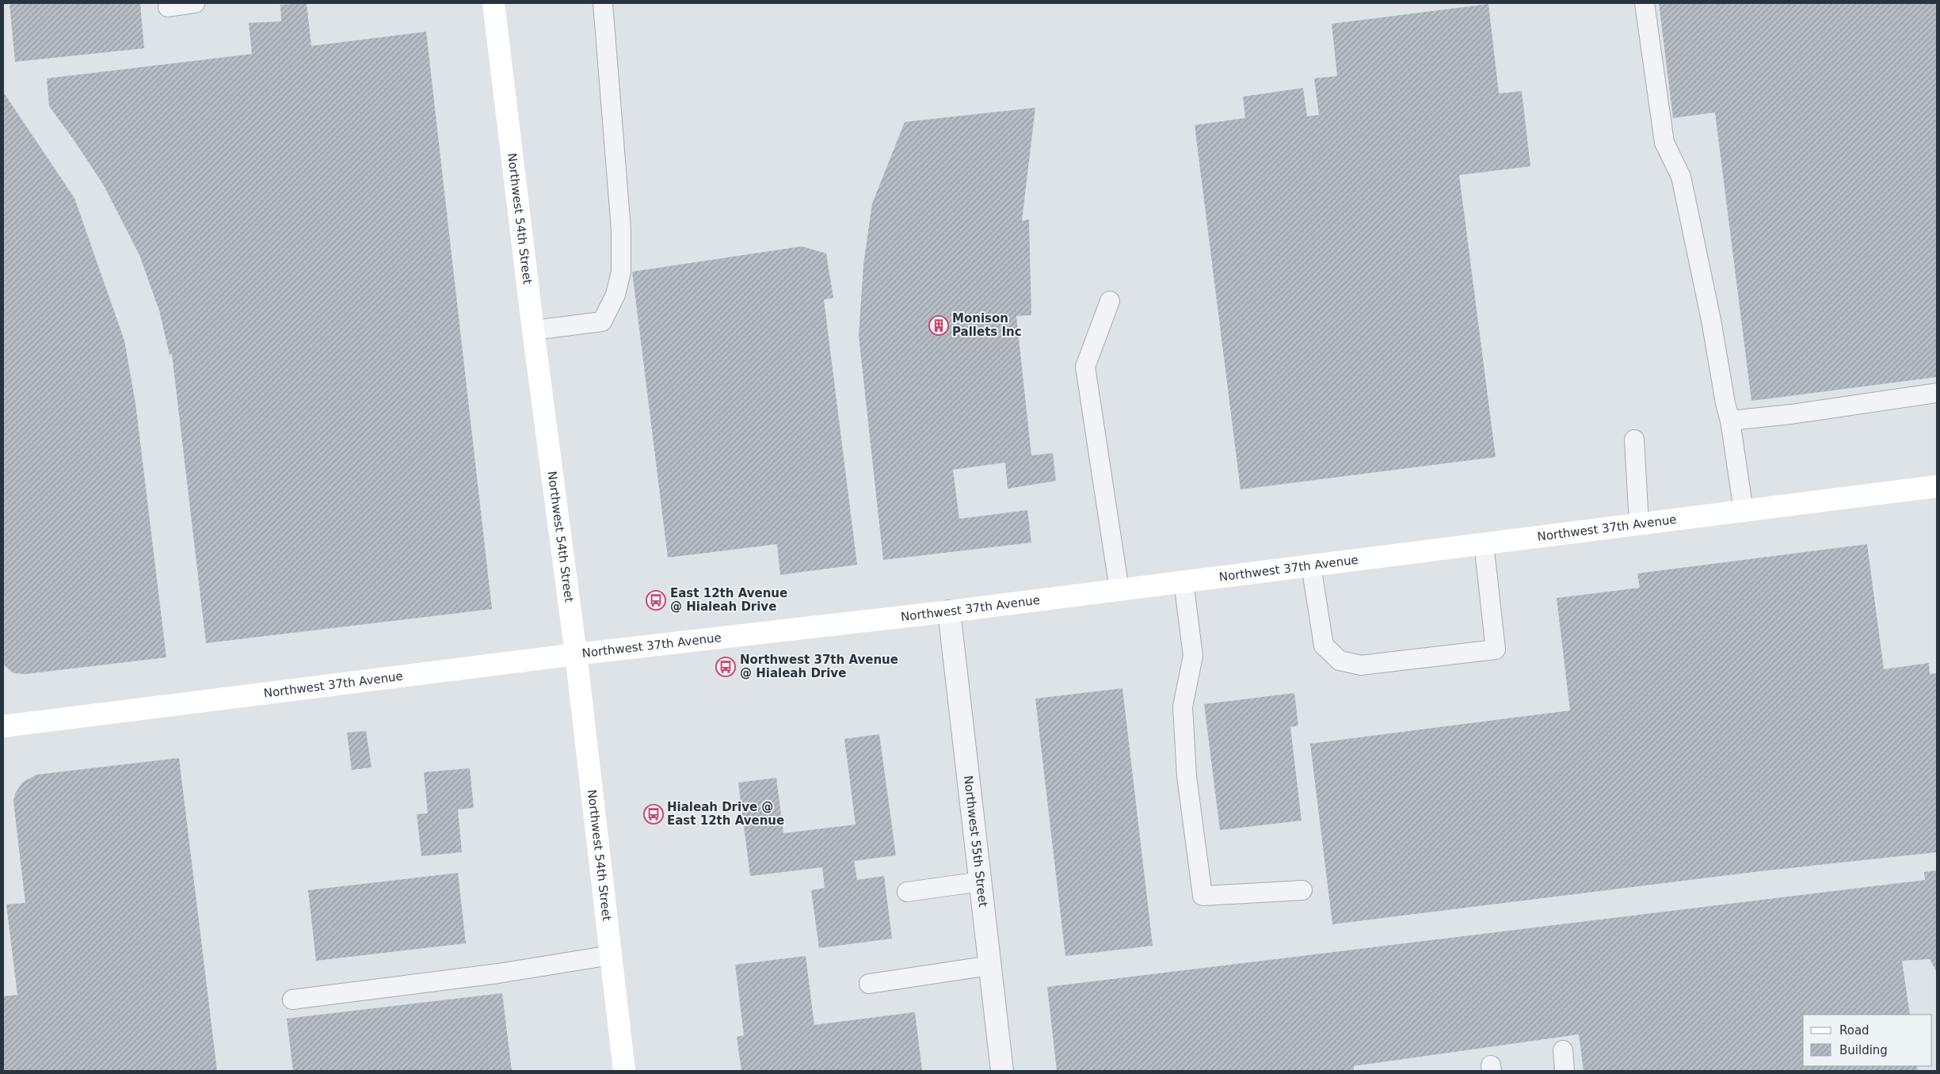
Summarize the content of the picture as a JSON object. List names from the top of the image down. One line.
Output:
{"streets":{"street":["Northwest 54th Street","Northwest 37th Avenue","Northwest 55th Street"]},"crossings":[["Northwest 54th Street","Northwest 37th Avenue"],["Northwest 37th Avenue","Northwest 55th Street"]],"places":{"building":["Monison Pallets Inc"],"bus stop":["East 12th Avenue @ Hialeah Drive","Northwest 37th Avenue @ Hialeah Drive","Hialeah Drive @ East 12th Avenue"]},"legend":["Road","Building"]}
